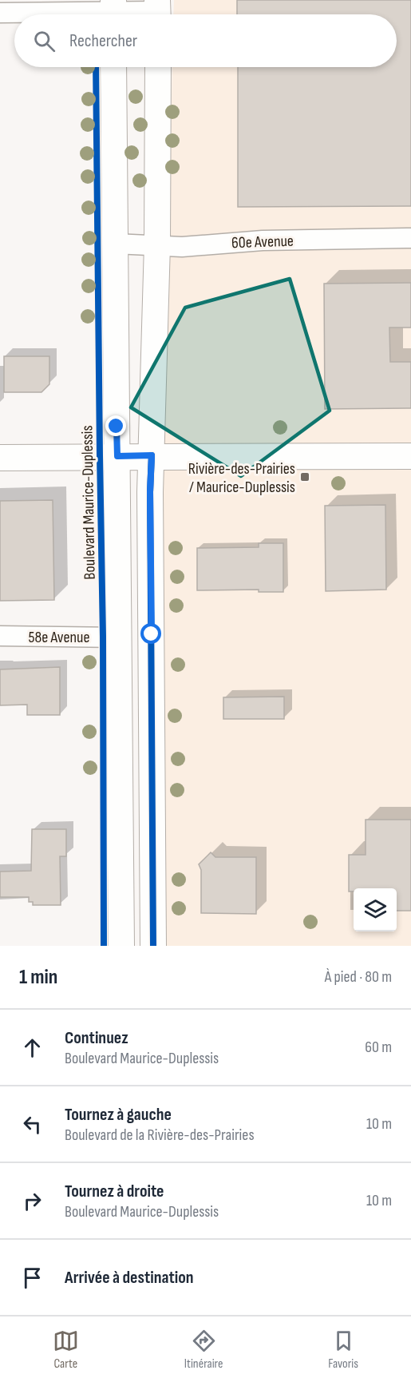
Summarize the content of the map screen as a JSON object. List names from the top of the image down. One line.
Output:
{"streets":{"street":["60e Avenue","Boulevard Maurice-Duplessis","58e Avenue"]},"crossings":[["60e Avenue","Boulevard Maurice-Duplessis"],["Boulevard Maurice-Duplessis","58e Avenue"]],"places":{"transit":["Rivière-des-Prairies / Maurice-Duplessis"]},"page":{"search":"Rechercher","heading":["1 min","À pied · 80 m"],"list":[["Continuez","Boulevard Maurice-Duplessis","60 m"],["Tournez à gauche","Boulevard de la Rivière-des-Prairies","10 m"],["Tournez à droite","Boulevard Maurice-Duplessis","10 m"],"Arrivée à destination"],"nav":["Carte","Itinéraire","Favoris"]}}
